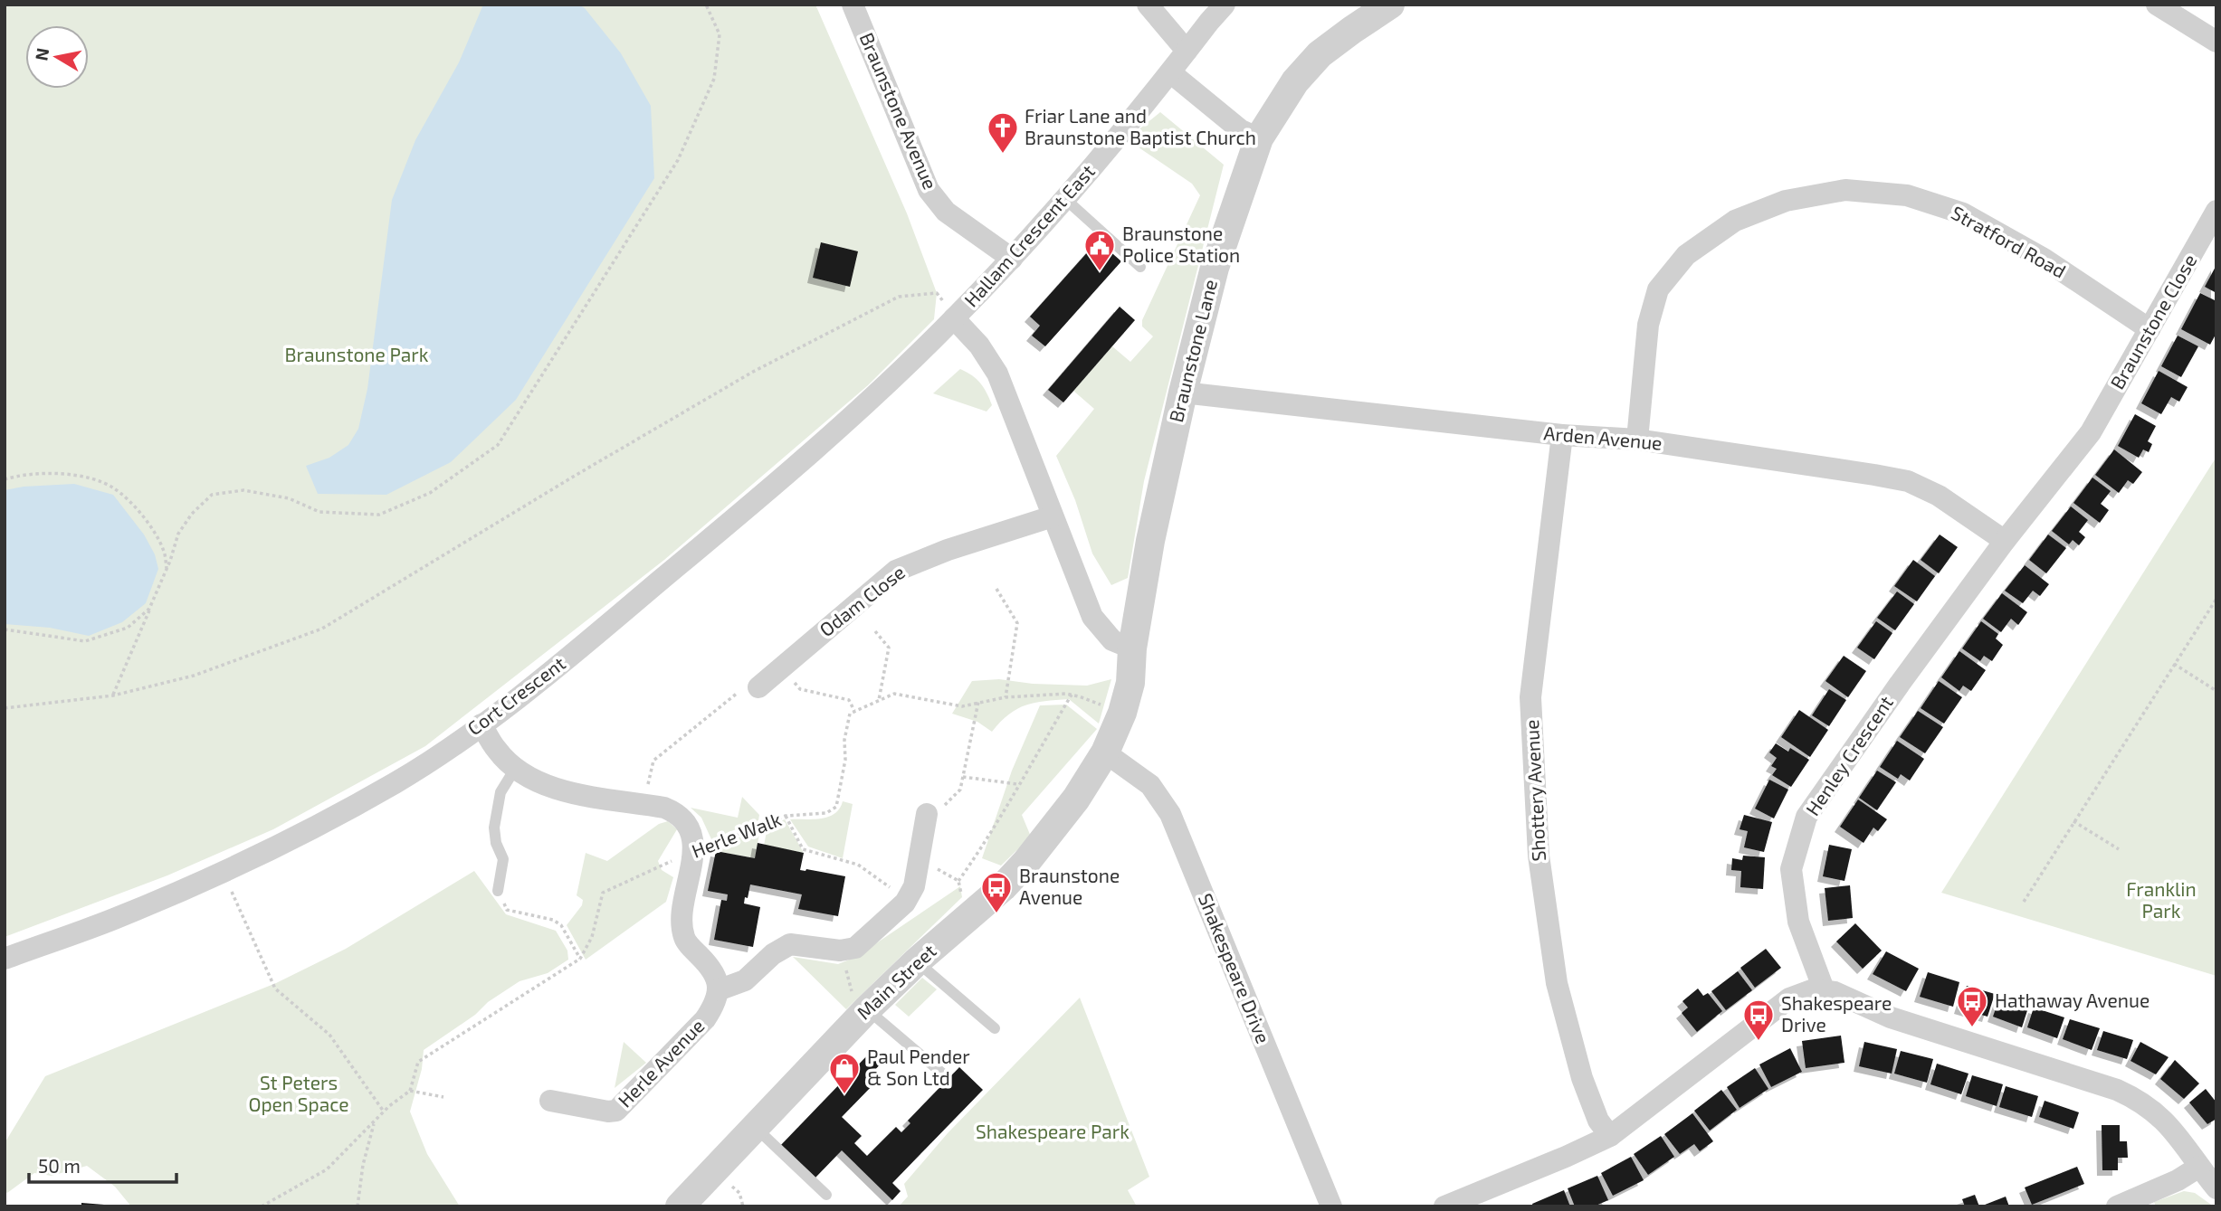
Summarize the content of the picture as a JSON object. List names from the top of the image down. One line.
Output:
{"streets":{"street":["Braunstone Avenue","Hallam Crescent East","Stratford Road","Braunstone Close","Braunstone Lane","Arden Avenue","Odam Close","Cort Crescent","Henley Crescent","Shottery Avenue","Shakespeare Drive","Main Street","Herle Avenue"],"path":["Herle Walk"]},"crossings":[["Braunstone Avenue","Hallam Crescent East"],["Hallam Crescent East","Cort Crescent"],["Stratford Road","Braunstone Close"],["Stratford Road","Arden Avenue"],["Braunstone Close","Henley Crescent"],["Braunstone Lane","Arden Avenue"],["Braunstone Lane","Shakespeare Drive"],["Braunstone Lane","Main Street"],["Arden Avenue","Henley Crescent"],["Arden Avenue","Shottery Avenue"],["Shakespeare Drive","Main Street"]],"parks":["Braunstone Park","Franklin Park","St Peters Open Space","Shakespeare Park"],"places":{"church":["Friar Lane and Braunstone Baptist Church"],"public building":["Braunstone Police Station"],"bus stop":["Braunstone Avenue","Hathaway Avenue","Shakespeare Drive"],"shop":["Paul Pender & Son Ltd"]},"scale_bar":"50 m","north":"left"}
